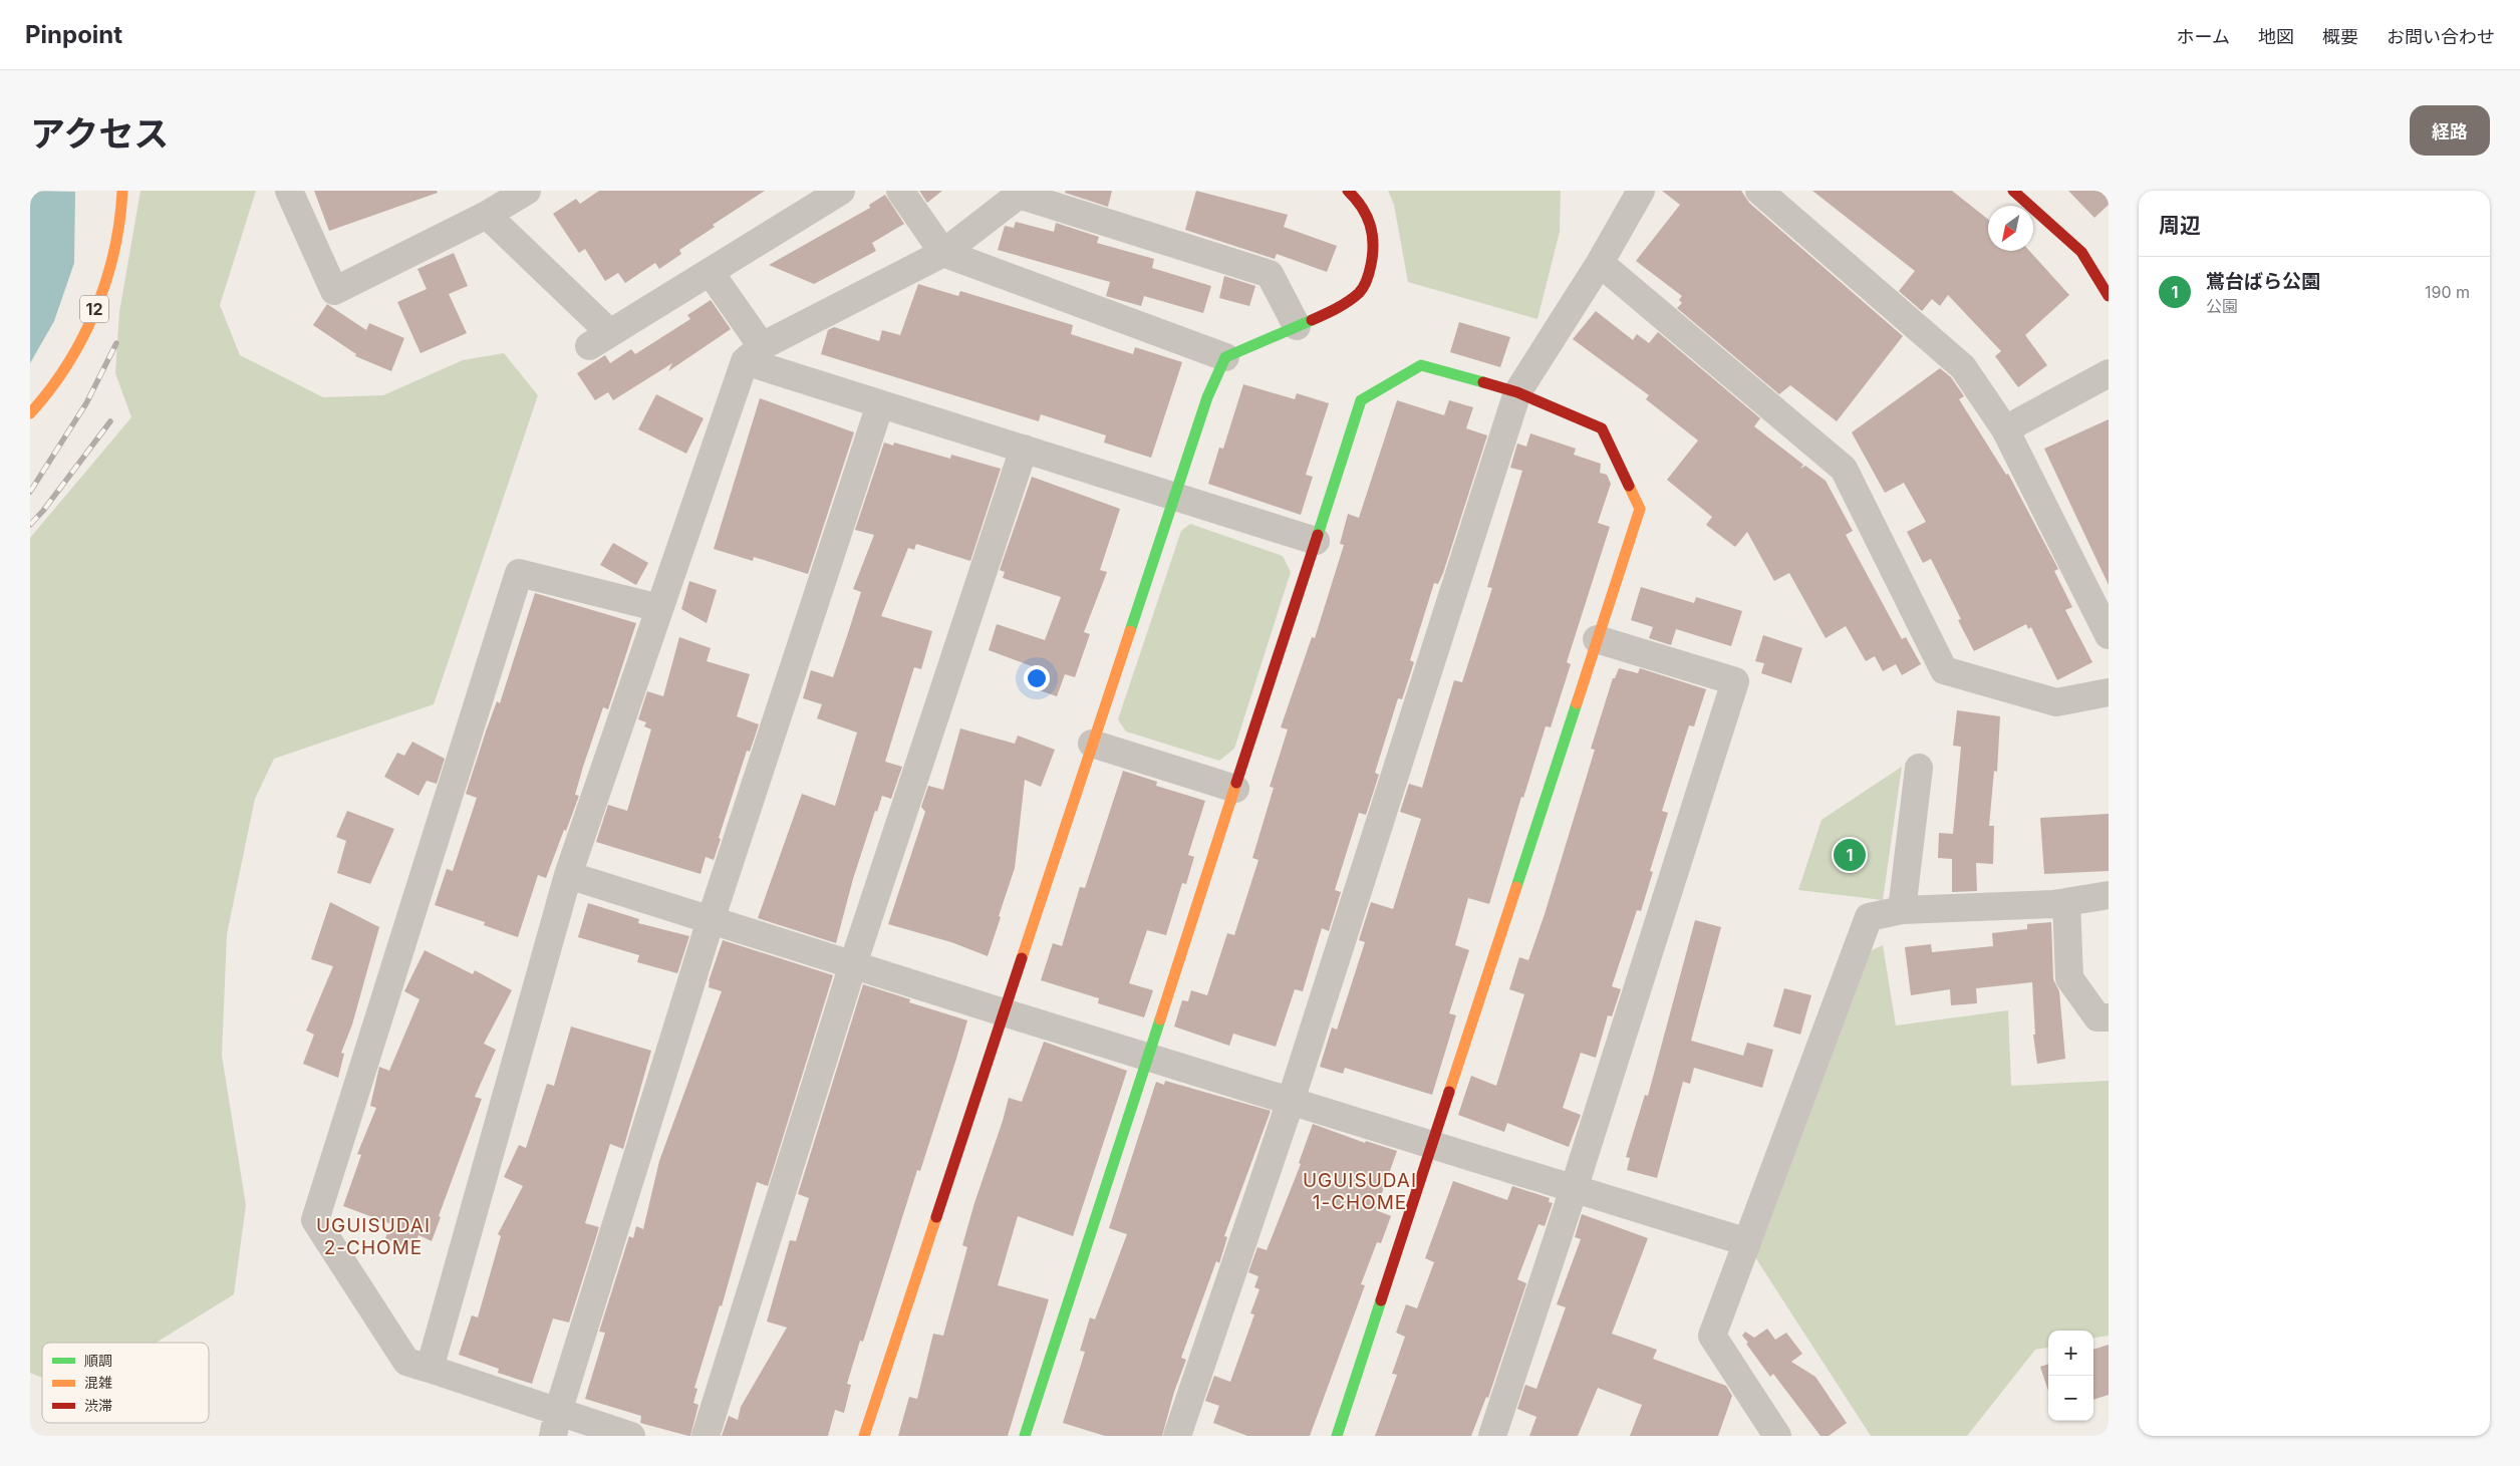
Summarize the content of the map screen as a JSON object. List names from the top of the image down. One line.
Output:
{"streets":{"street":["12"]},"districts":["UGUISUDAI 1-CHOME","UGUISUDAI 2-CHOME"],"legend":["順調","混雑","渋滞"],"north":"bottom left","page":{"header":"Pinpoint","nav":["ホーム","地図","概要","お問い合わせ"],"title":"アクセス","buttons":"経路","heading":"周辺","list":[{"mark":"1","name":"鴬台ばら公園","note":"公園","value":"190 m"}],"pins":"1","map_buttons":["+","−"]}}
